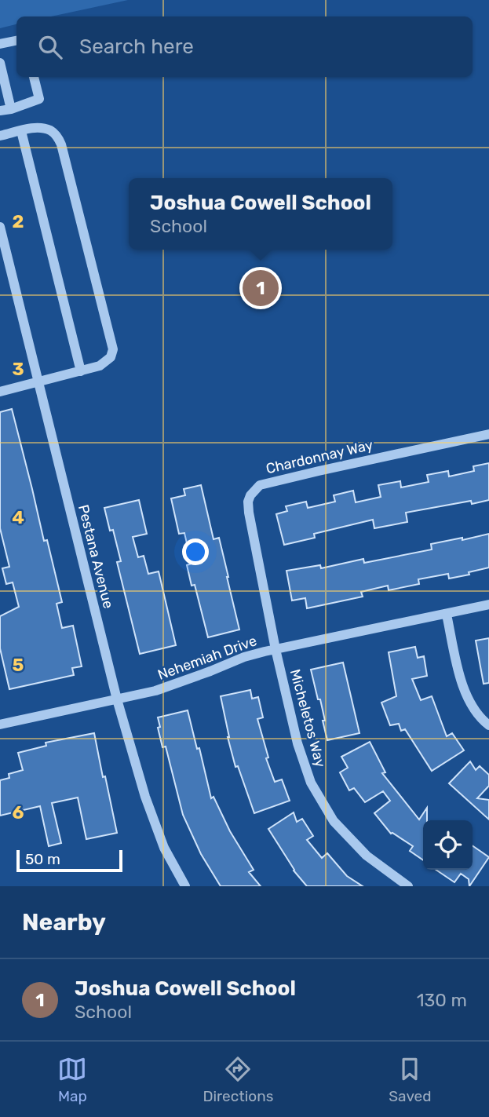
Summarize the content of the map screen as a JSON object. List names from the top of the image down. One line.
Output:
{"streets":{"street":["Chardonnay Way","Pestana Avenue","Nehemiah Drive","Micheletos Way"]},"crossings":[["Chardonnay Way","Nehemiah Drive"],["Chardonnay Way","Micheletos Way"],["Pestana Avenue","Nehemiah Drive"],["Nehemiah Drive","Micheletos Way"]],"scale_bar":"50 m","page":{"search":"Search here","popup":["Joshua Cowell School","School"],"pins":"1","scale":"50 m","heading":"Nearby","list":[{"mark":"1","name":"Joshua Cowell School","note":"School","value":"130 m"}],"nav":["Map","Directions","Saved"]},"grid":{"rows":["2","3","4","5","6"]}}
